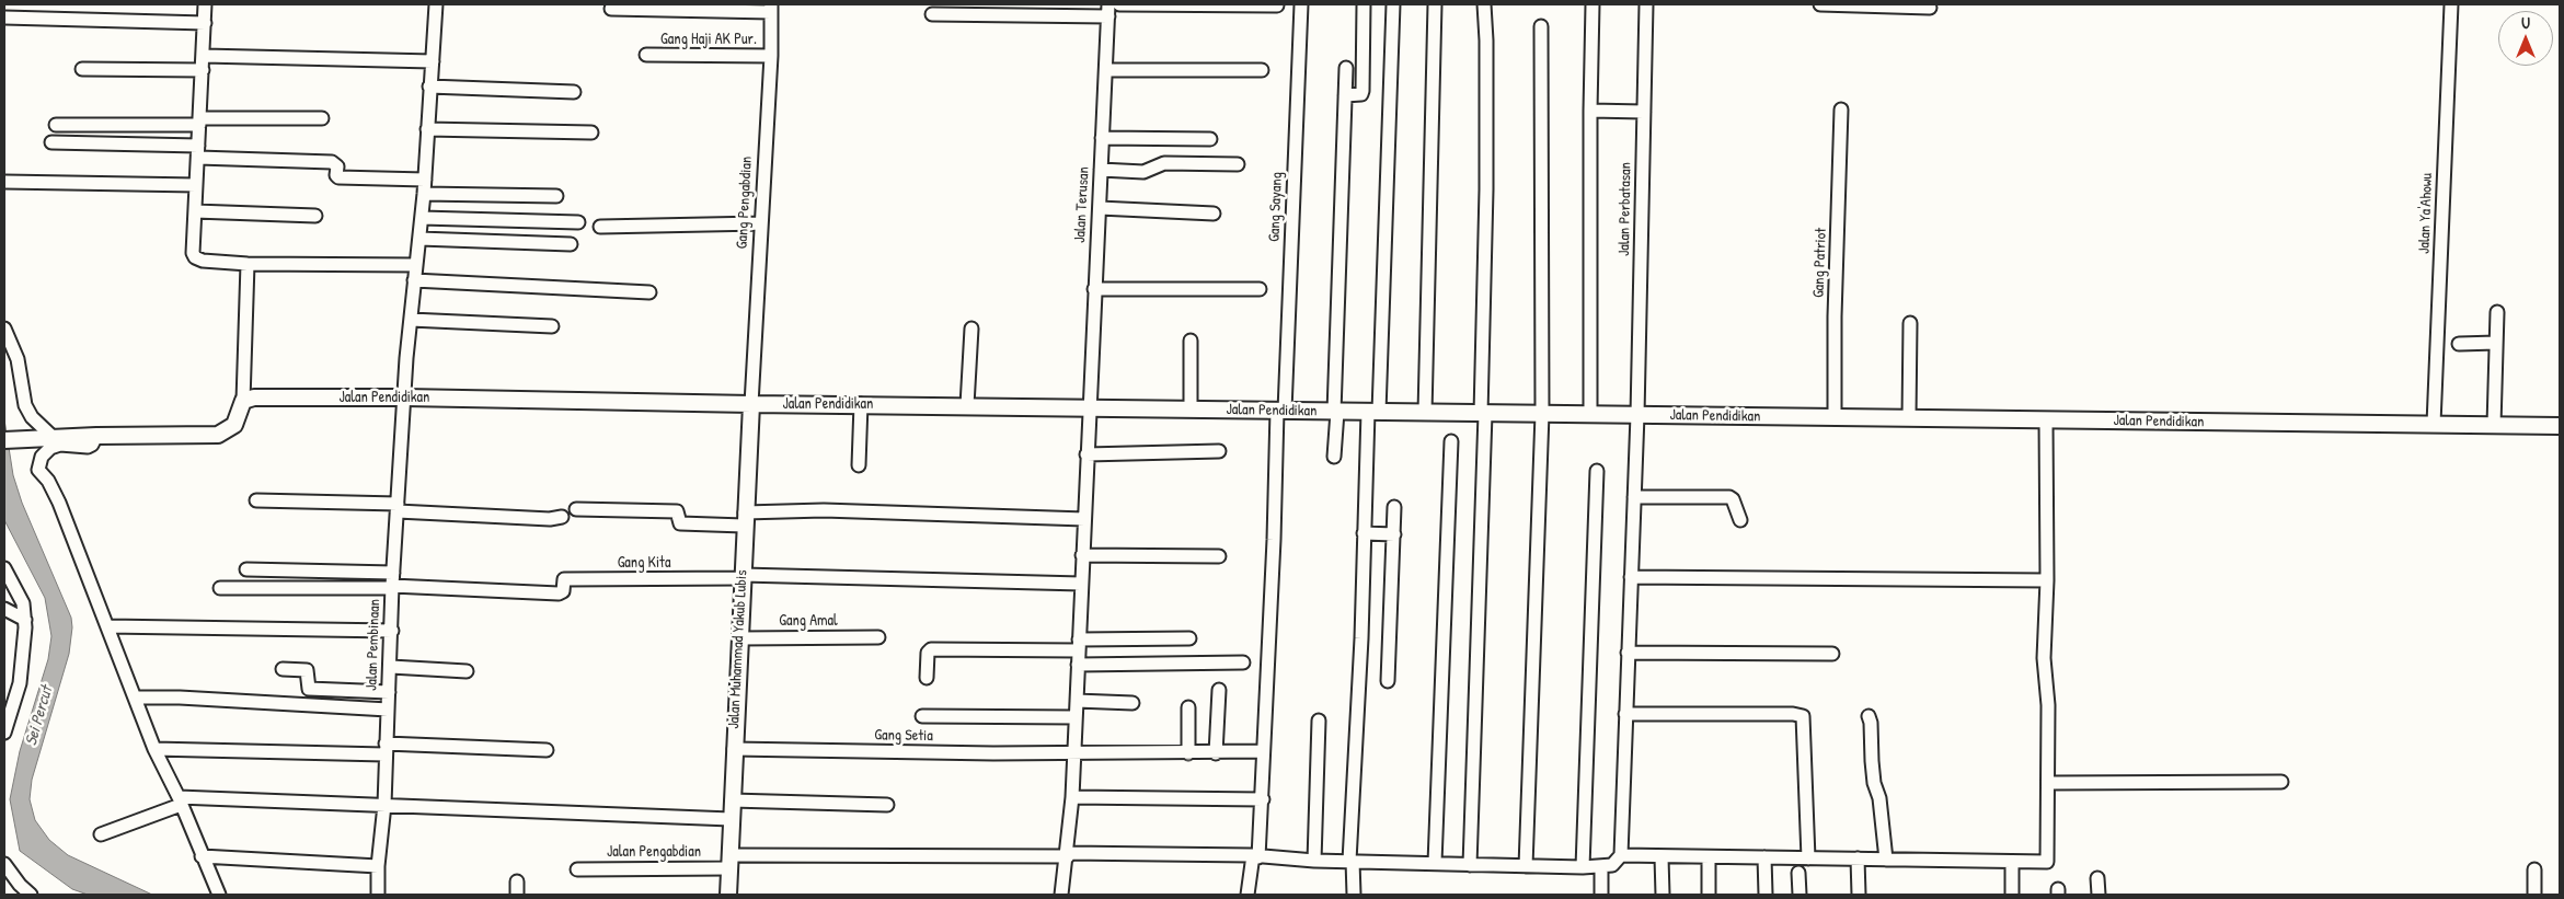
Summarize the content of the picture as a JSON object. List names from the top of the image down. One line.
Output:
{"streets":{"main road":["Jalan Pendidikan","Jalan Muhammad Yakub Lubis"],"street":["Gang Haji AK Pur.","Gang Pengabdian","Jalan Terusan","Gang Sayang","Jalan Perbatasan","Jalan Ya'Ahowu","Gang Patriot","Gang Kita","Gang Amal","Jalan Pembinaan","Gang Setia","Jalan Pengabdian"]},"crossings":[["Gang Haji AK Pur.","Gang Pengabdian"],["Gang Pengabdian","Jalan Pendidikan"],["Gang Pengabdian","Jalan Muhammad Yakub Lubis"],["Jalan Terusan","Jalan Pendidikan"],["Jalan Terusan","Gang Setia"],["Jalan Terusan","Jalan Pengabdian"],["Gang Sayang","Jalan Pendidikan"],["Gang Sayang","Gang Setia"],["Gang Sayang","Jalan Pengabdian"],["Jalan Perbatasan","Jalan Pendidikan"],["Jalan Ya'Ahowu","Jalan Pendidikan"],["Gang Patriot","Jalan Pendidikan"],["Jalan Pendidikan","Jalan Pembinaan"],["Jalan Pendidikan","Jalan Muhammad Yakub Lubis"],["Gang Kita","Jalan Pembinaan"],["Gang Kita","Jalan Muhammad Yakub Lubis"],["Gang Amal","Jalan Muhammad Yakub Lubis"],["Jalan Muhammad Yakub Lubis","Gang Setia"],["Jalan Muhammad Yakub Lubis","Jalan Pengabdian"]],"water":["Sei Percut"],"north":"top"}
